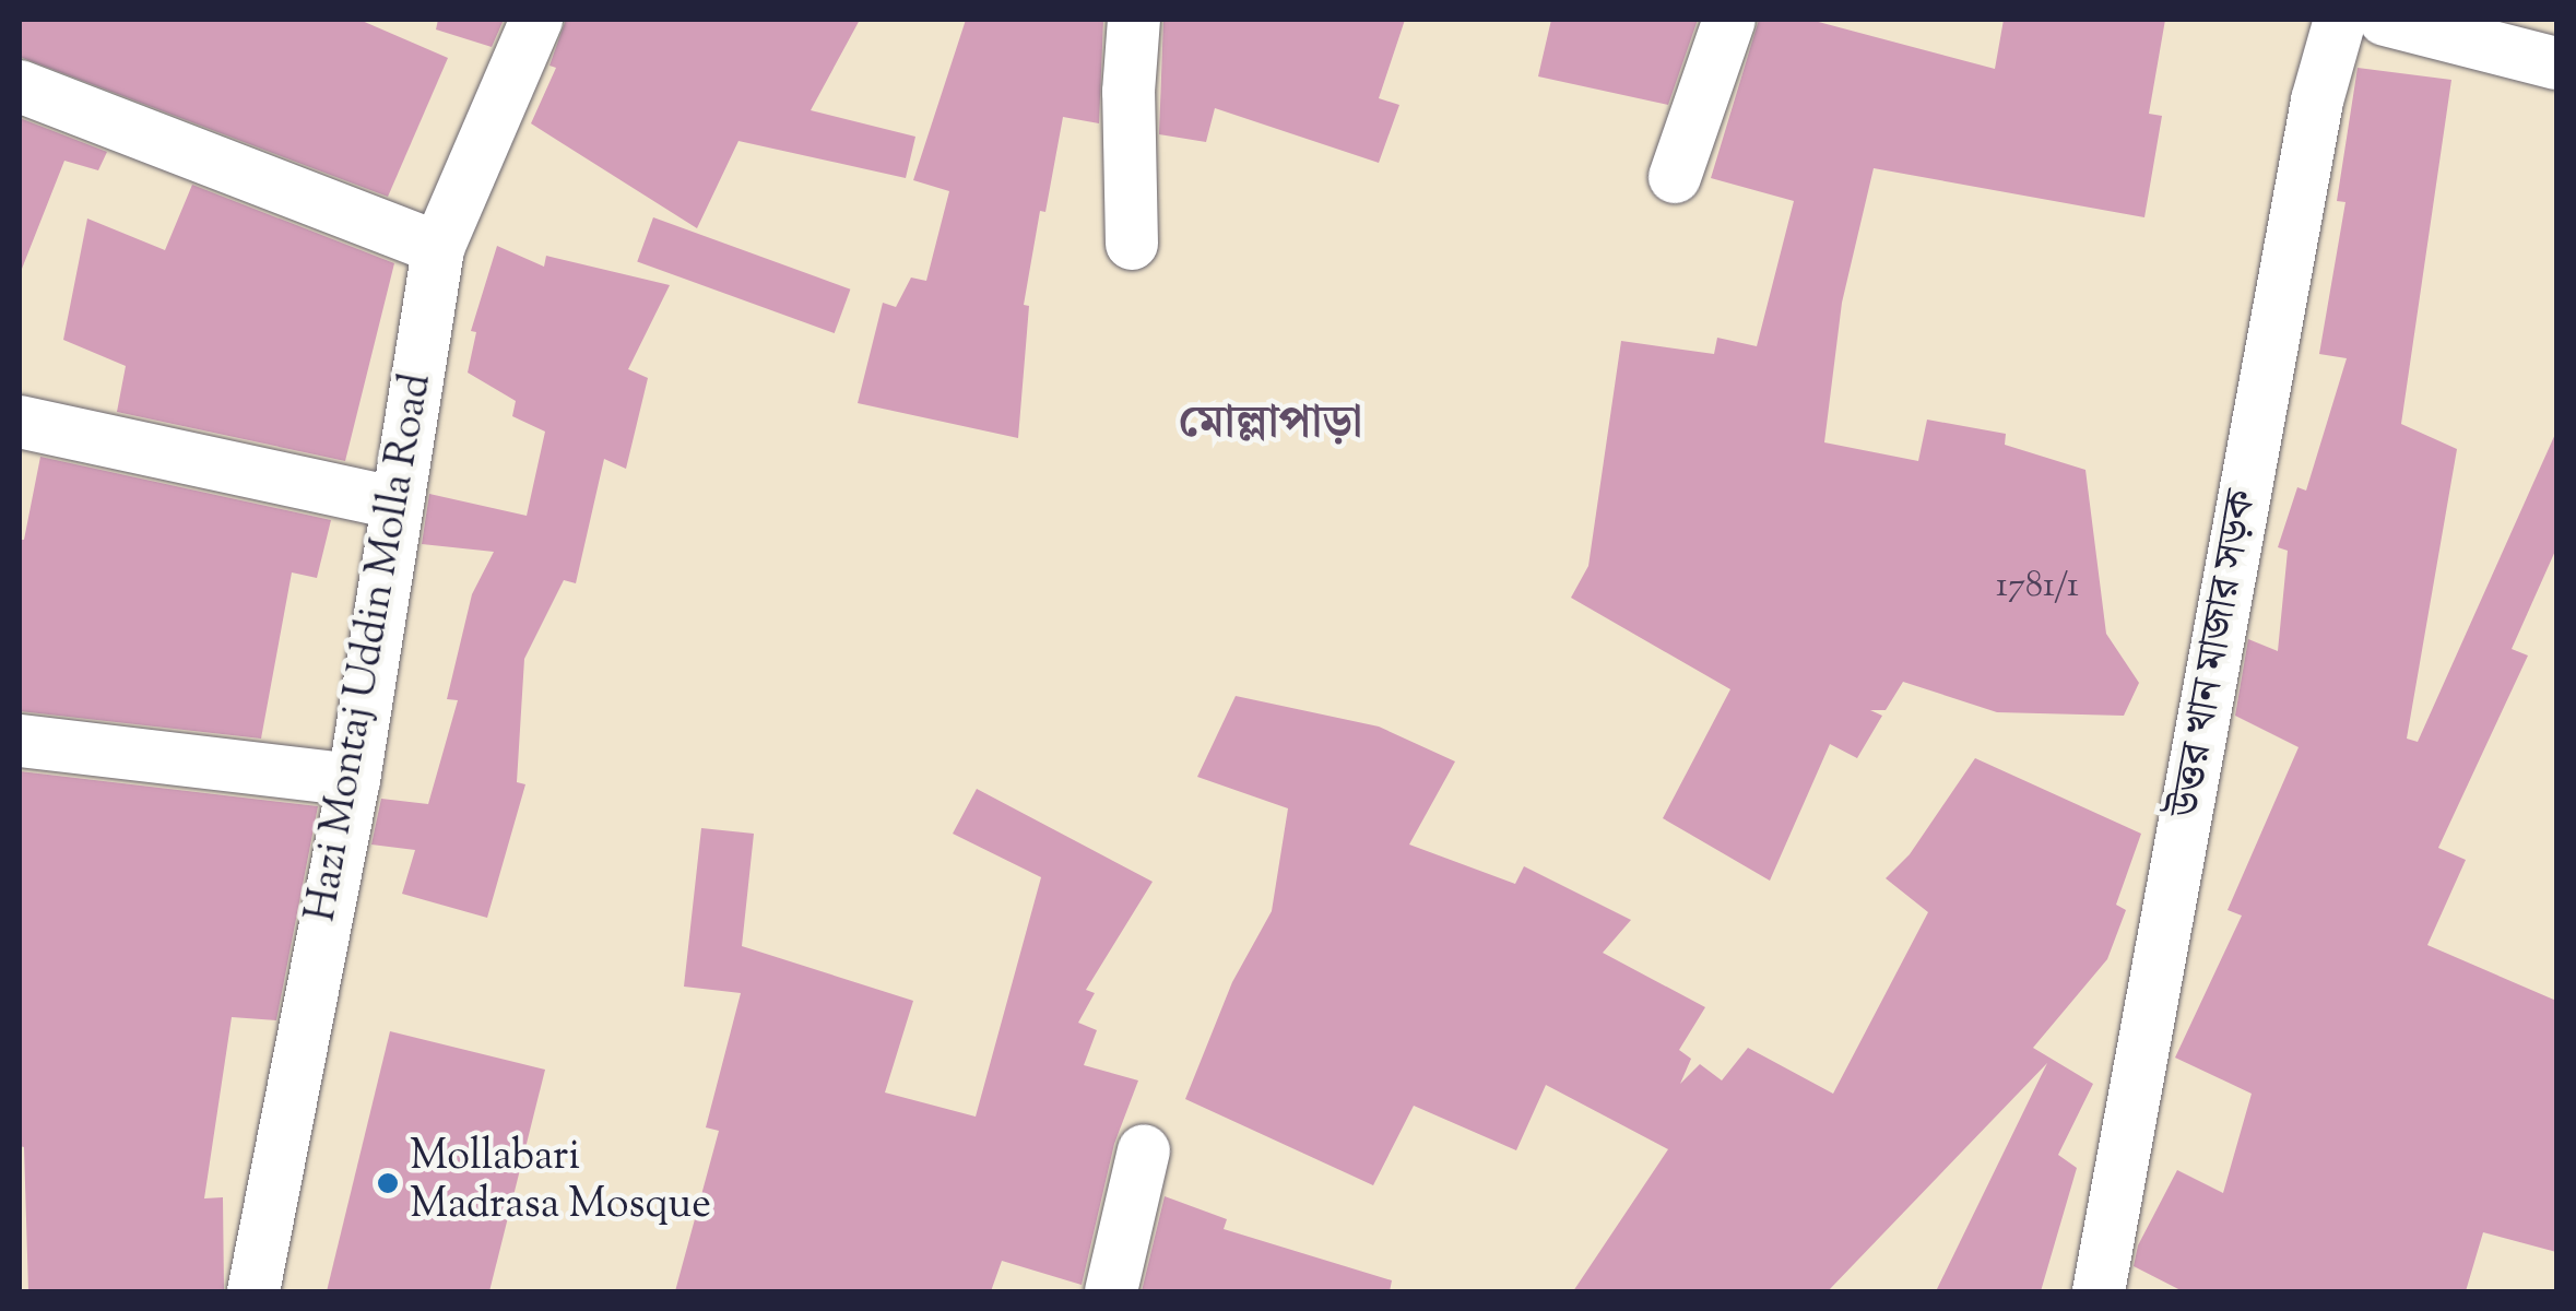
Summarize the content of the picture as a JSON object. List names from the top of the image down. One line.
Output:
{"streets":{"street":["Hazi Montaj Uddin Molla Road","উত্তর খান মাজার সড়ক"]},"districts":["মোল্লাপাড়া"],"places":["Mollabari Madrasa Mosque"],"house_numbers":["1781/1"]}
